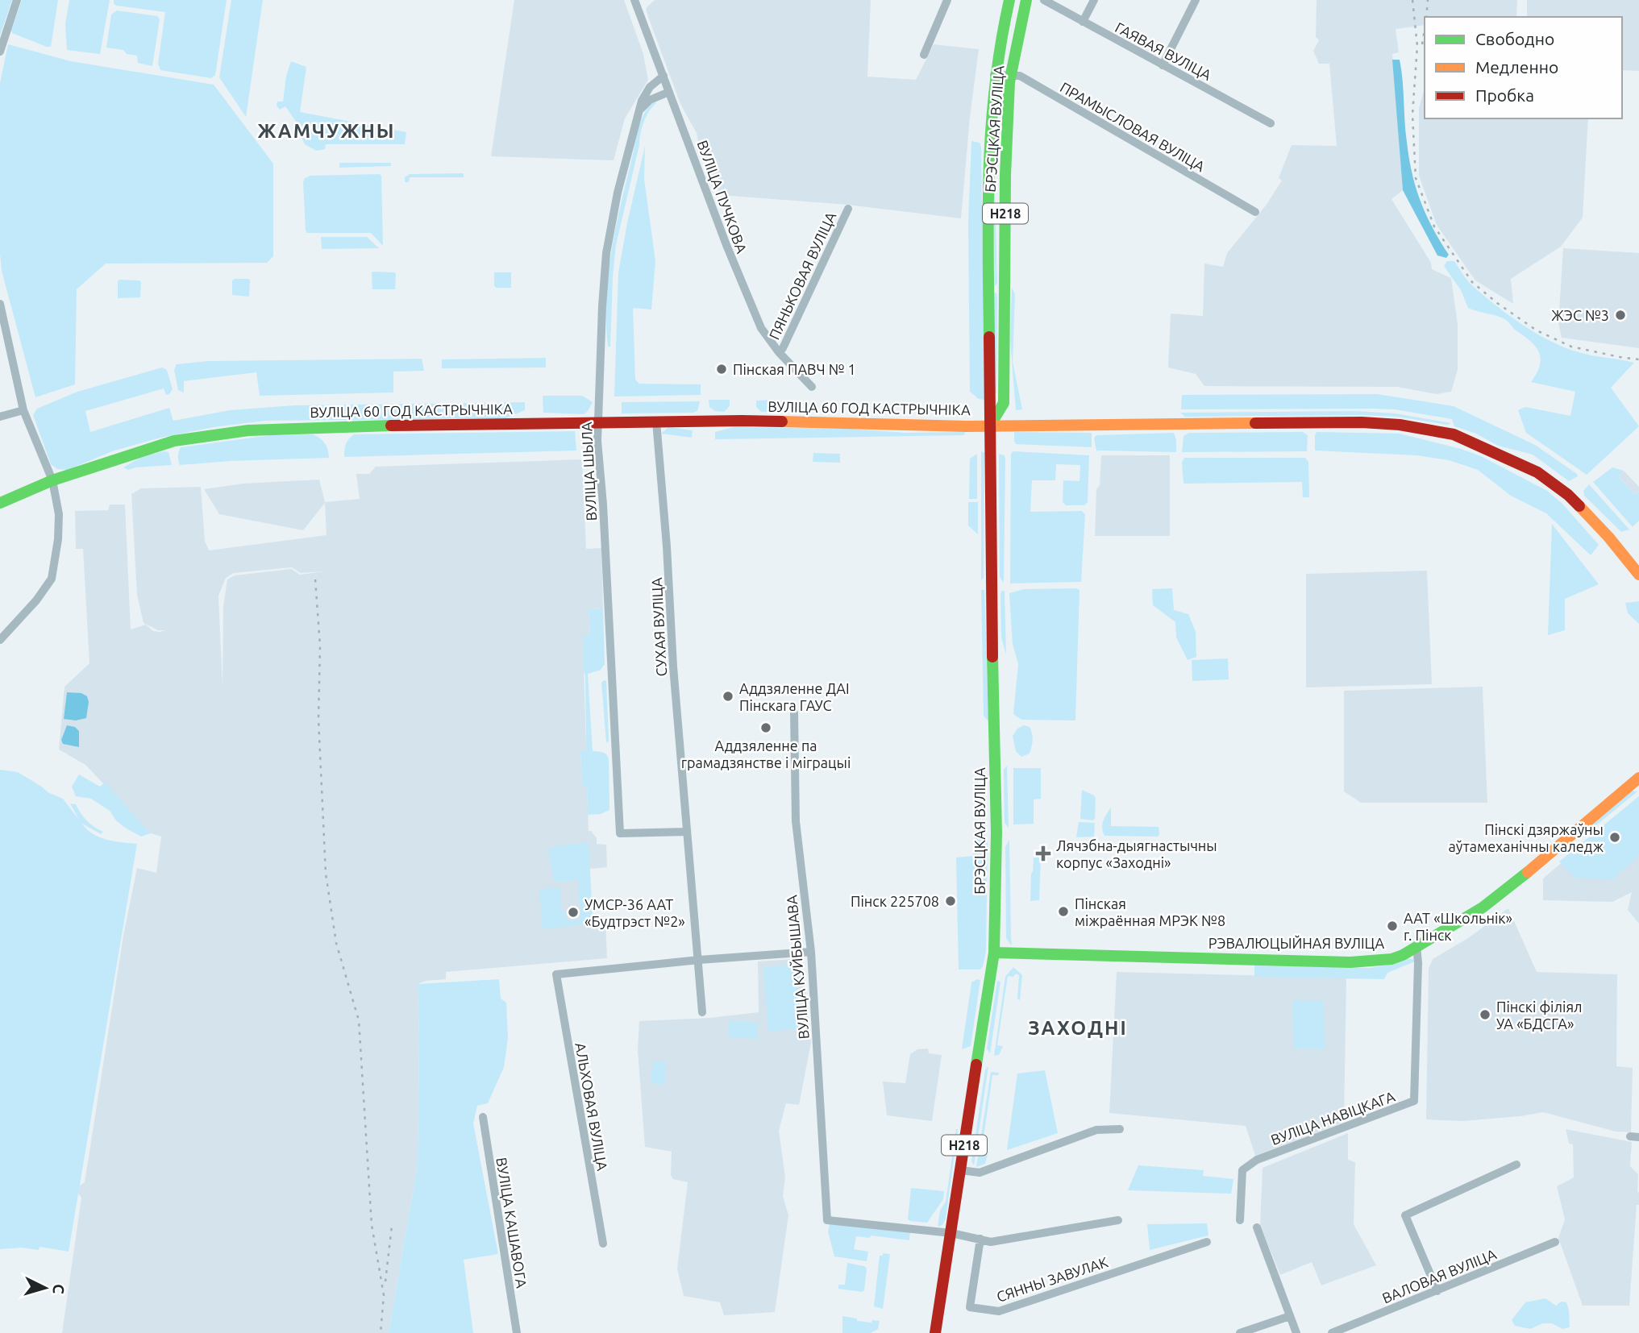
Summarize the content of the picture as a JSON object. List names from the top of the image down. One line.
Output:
{"streets":{"street":["ГАЯВАЯ ВУЛІЦА","ПРАМЫСЛОВАЯ ВУЛІЦА","БРЭСЦКАЯ ВУЛІЦА","ВУЛІЦА ПУЧКОВА","Н218","ПЯНЬКОВАЯ ВУЛІЦА","ВУЛІЦА 60 ГОД КАСТРЫЧНІКА","ВУЛІЦА ШЫЛА","СУХАЯ ВУЛІЦА","РЭВАЛЮЦЫЙНАЯ ВУЛІЦА","ВУЛІЦА КУЙБЫШАВА","АЛЬХОВАЯ ВУЛІЦА","ВУЛІЦА НАВІЦКАГА","ВУЛІЦА КАШАВОГА","ВАЛОВАЯ ВУЛІЦА","СЯННЫ ЗАВУЛАК"]},"crossings":[["ПРАМЫСЛОВАЯ ВУЛІЦА","БРЭСЦКАЯ ВУЛІЦА"],["БРЭСЦКАЯ ВУЛІЦА","ВУЛІЦА 60 ГОД КАСТРЫЧНІКА"],["БРЭСЦКАЯ ВУЛІЦА","РЭВАЛЮЦЫЙНАЯ ВУЛІЦА"],["БРЭСЦКАЯ ВУЛІЦА","ВУЛІЦА КУЙБЫШАВА"],["ВУЛІЦА ПУЧКОВА","ПЯНЬКОВАЯ ВУЛІЦА"],["ВУЛІЦА ПУЧКОВА","ВУЛІЦА ШЫЛА"],["ВУЛІЦА 60 ГОД КАСТРЫЧНІКА","ВУЛІЦА ШЫЛА"],["ВУЛІЦА 60 ГОД КАСТРЫЧНІКА","СУХАЯ ВУЛІЦА"],["ВУЛІЦА ШЫЛА","СУХАЯ ВУЛІЦА"],["СУХАЯ ВУЛІЦА","АЛЬХОВАЯ ВУЛІЦА"],["РЭВАЛЮЦЫЙНАЯ ВУЛІЦА","ВУЛІЦА НАВІЦКАГА"]],"districts":["ЖАМЧУЖНЫ","ЗАХОДНІ"],"places":{"other":["ЖЭС №3","Пінская ПАВЧ № 1","Аддзяленне ДАІ Пінскага ГАУС","Аддзяленне па грамадзянстве і міграцыі","Пінскі дзяржаўны аўтамеханічны каледж","Пінск 225708","Пінская міжраённая МРЭК №8","УМСР-36 ААТ «Будтрэст №2»","ААТ «Школьнік» г. Пінск","Пінскі філіял УА «БДСГА»"],"health":["Лячэбна-дыягнастычны корпус «Заходні»"]},"legend":["Свободно","Медленно","Пробка"],"north":"right"}
